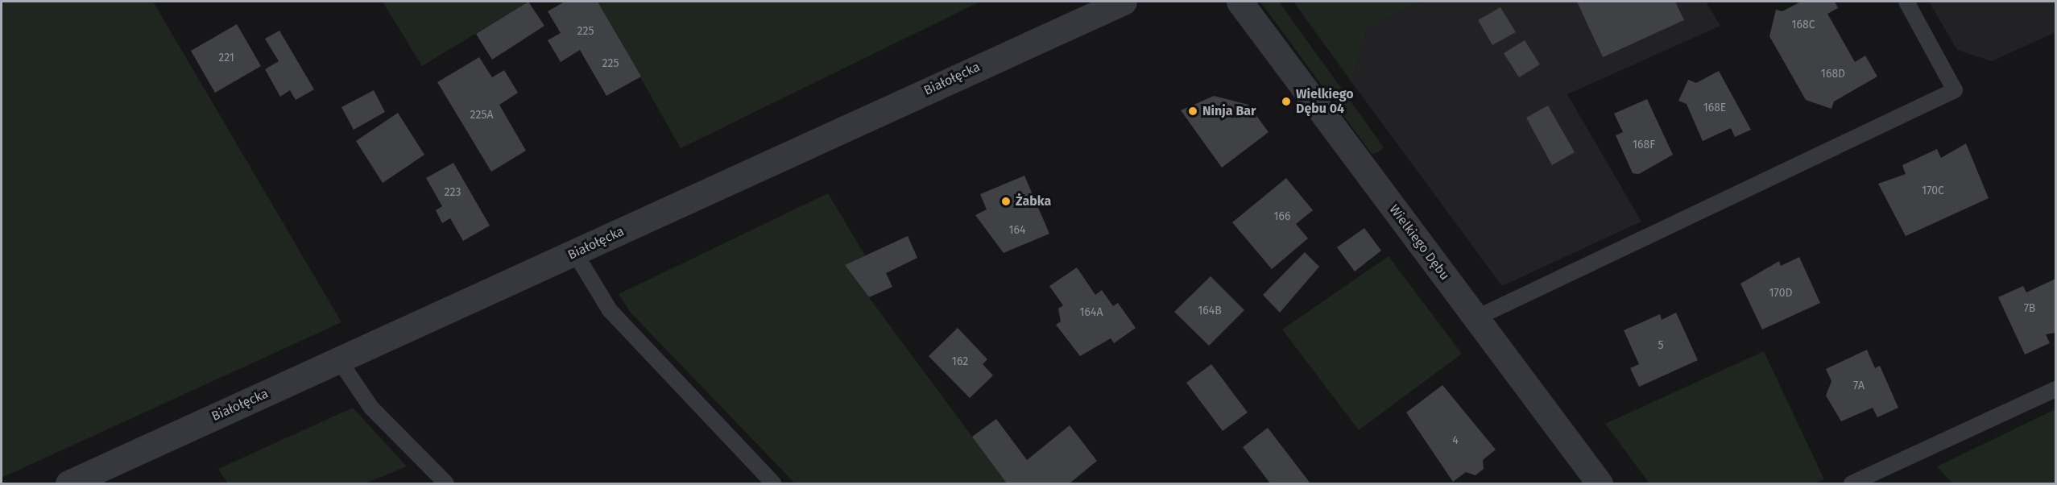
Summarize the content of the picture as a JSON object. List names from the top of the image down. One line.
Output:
{"streets":{"street":["Białołęcka","Wielkiego Dębu"]},"places":["Wielkiego Dębu 04","Ninja Bar","Żabka"],"house_numbers":["168C","225","221","225","168D","168E","225A","168F","170C","223","166","164","170D","7B","164B","164A","5","162","7A","4"]}
